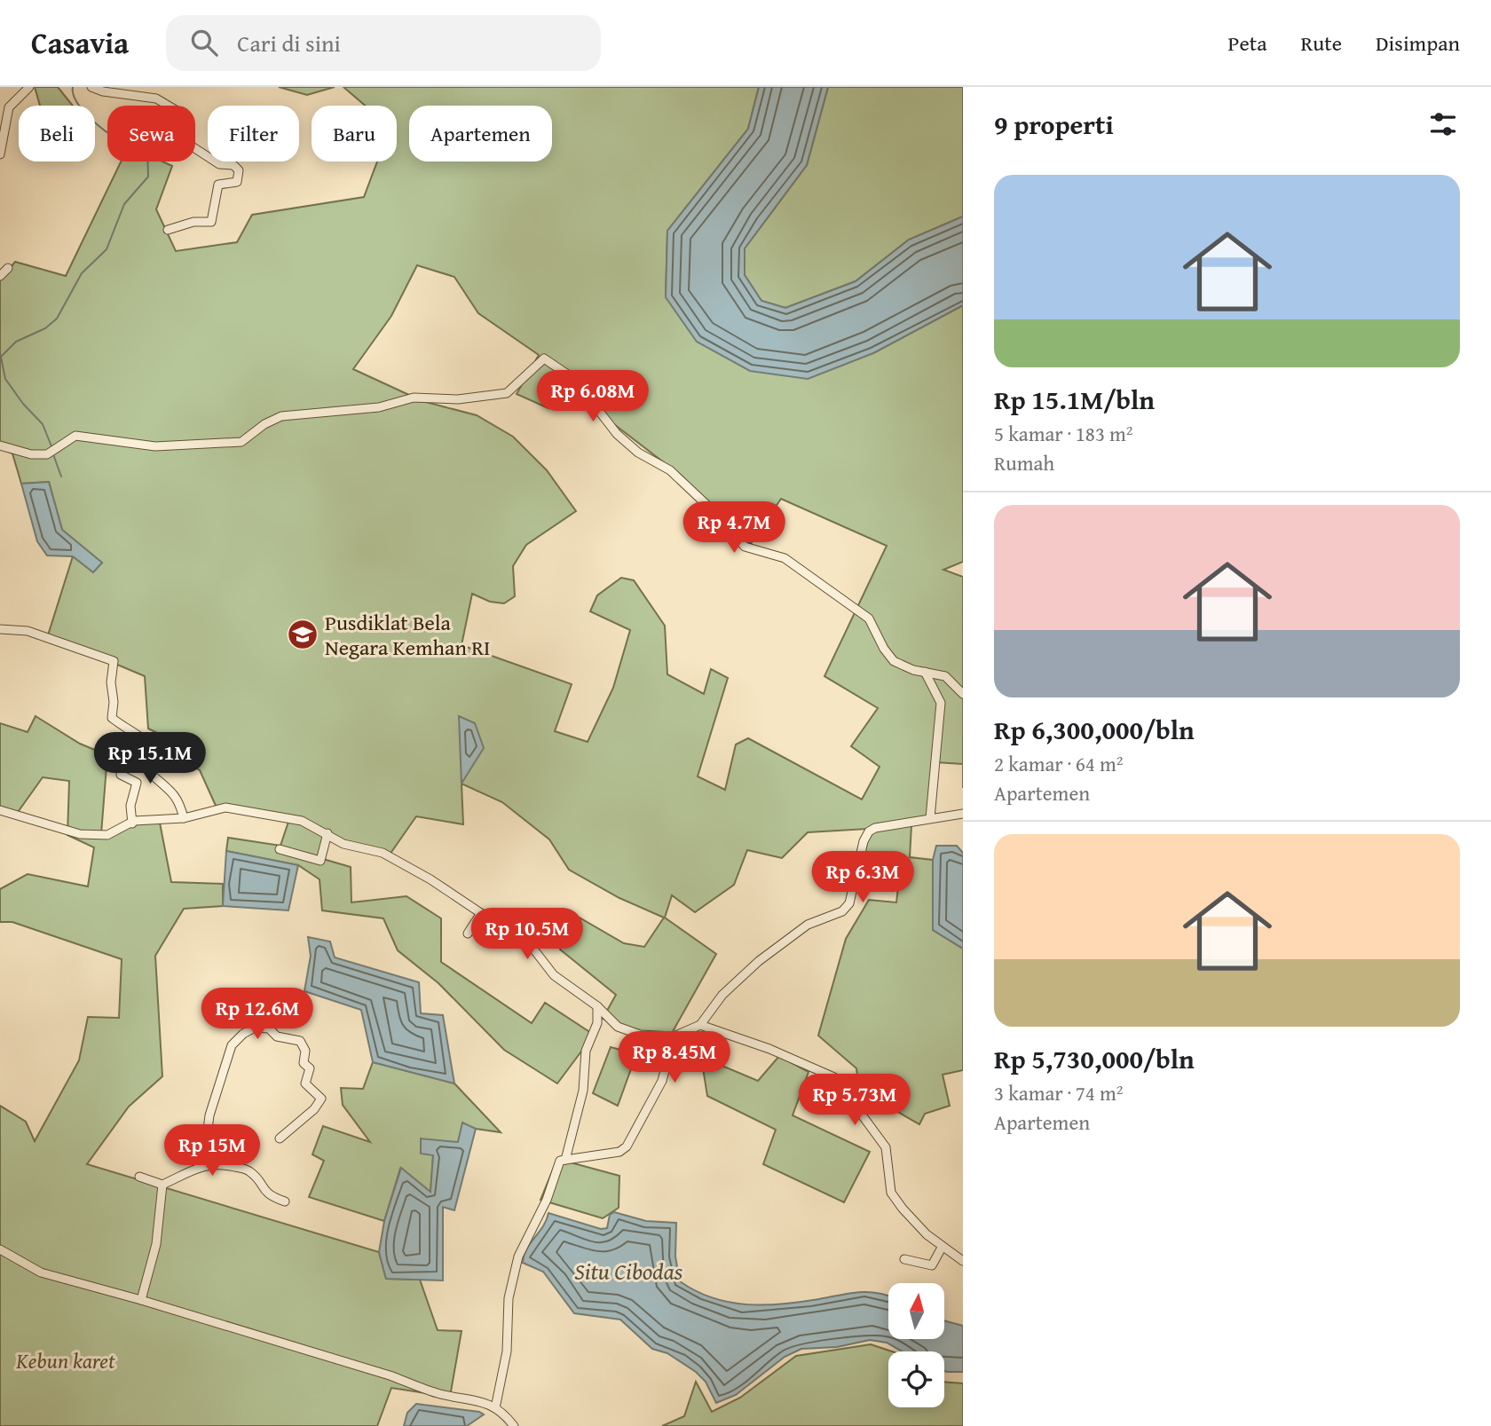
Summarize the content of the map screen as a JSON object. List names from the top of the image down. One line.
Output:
{"water":["Situ Cibodas"],"parks":["Kebun karet"],"places":{"school or university":["Pusdiklat Bela Negara Kemhan RI"]},"north":"top","page":{"header":"Casavia","search":"Cari di sini","nav":["Peta","Rute","Disimpan"],"heading":"9 properti","chip":["Beli","Sewa","Filter","Baru","Apartemen"],"list":[{"name":"Rp 15.1M/bln","note":"5 kamar · 183 m² · Rumah"},{"name":"Rp 6,300,000/bln","note":"2 kamar · 64 m² · Apartemen"},{"name":"Rp 5,730,000/bln","note":"3 kamar · 74 m² · Apartemen"}],"price":["Rp 6.08M","Rp 4.7M","Rp 15.1M","Rp 6.3M","Rp 10.5M","Rp 12.6M","Rp 8.45M","Rp 5.73M","Rp 15M"]}}
